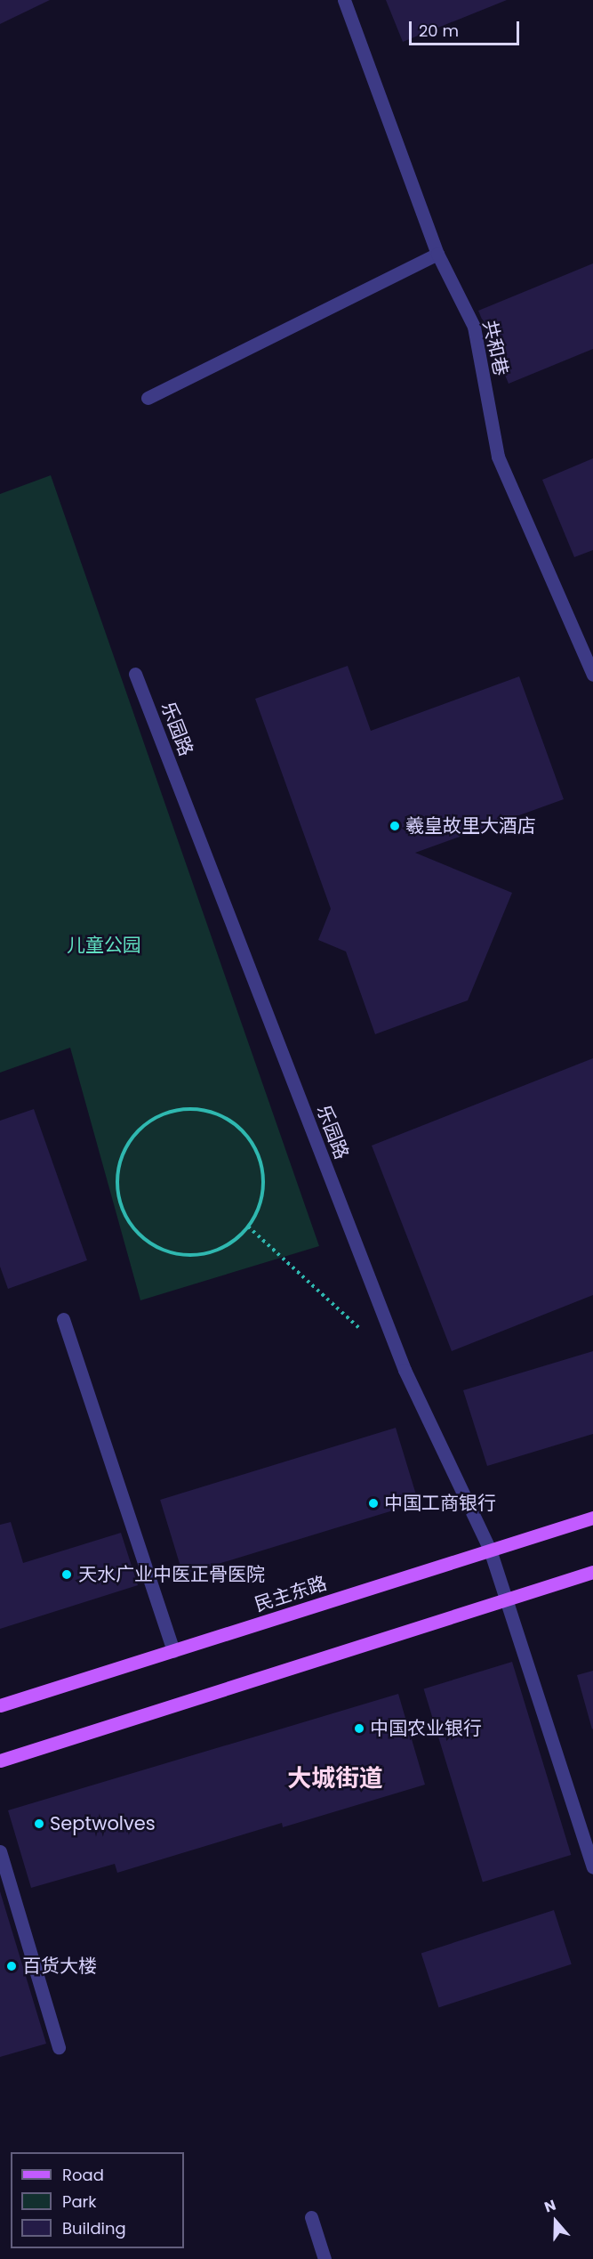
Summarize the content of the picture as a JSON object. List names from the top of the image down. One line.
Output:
{"streets":{"main road":["民主东路"],"street":["共和巷","乐园路"]},"crossings":[["乐园路","民主东路"]],"districts":["大城街道"],"parks":["儿童公园"],"places":["羲皇故里大酒店","中国工商银行","天水广业中医正骨医院","中国农业银行","Septwolves","百货大楼"],"legend":["Road","Park","Building"],"scale_bar":"20 m","north":"top"}
